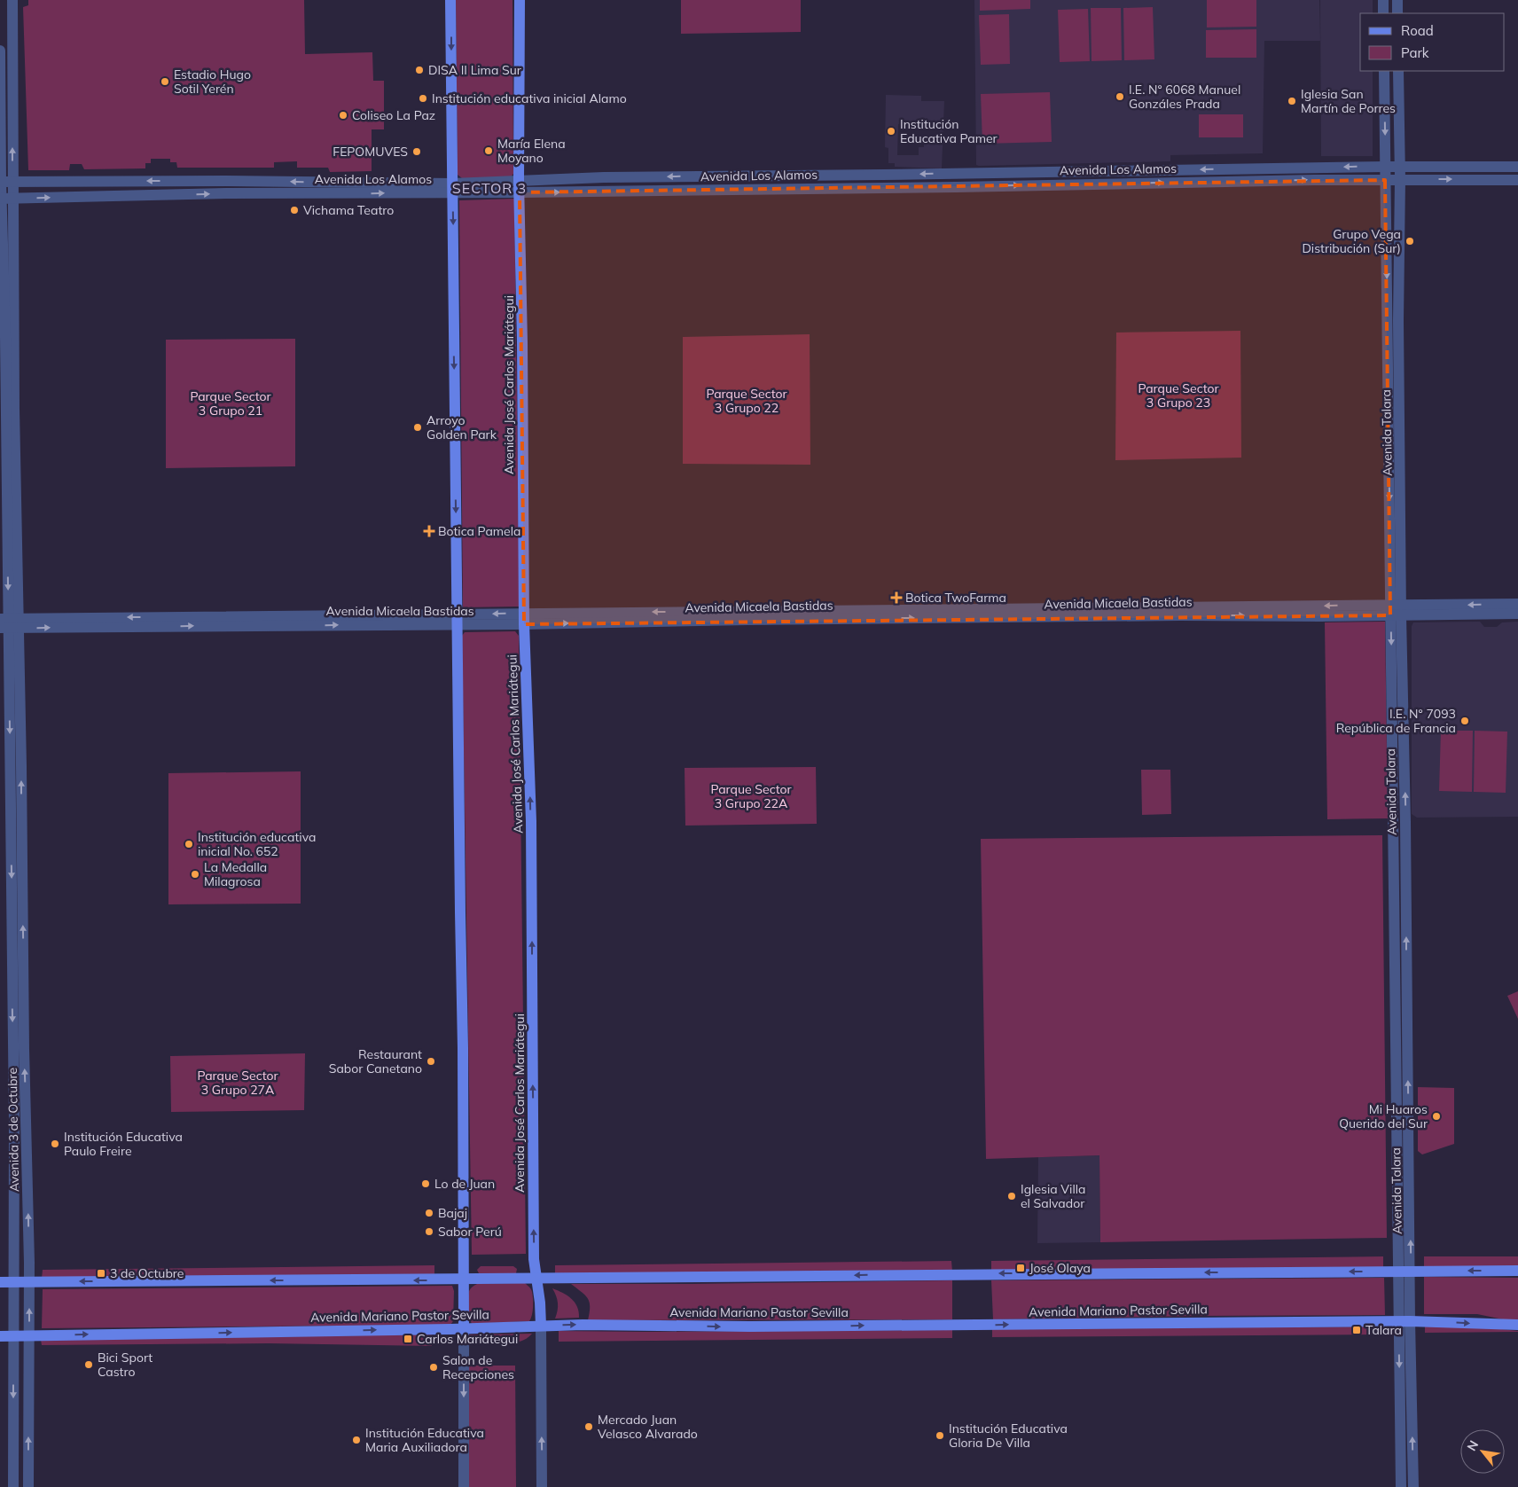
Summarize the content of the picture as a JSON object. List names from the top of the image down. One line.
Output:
{"streets":{"main road":["Avenida José Carlos Mariátegui","Avenida Mariano Pastor Sevilla"],"street":["Avenida Los Alamos","Avenida Talara","Avenida Micaela Bastidas","Avenida 3 de Octubre"]},"crossings":[["Avenida Los Alamos","Avenida José Carlos Mariátegui"],["Avenida Los Alamos","Avenida Talara"],["Avenida Los Alamos","Avenida 3 de Octubre"],["Avenida José Carlos Mariátegui","Avenida Micaela Bastidas"],["Avenida José Carlos Mariátegui","Avenida Mariano Pastor Sevilla"],["Avenida Talara","Avenida Micaela Bastidas"],["Avenida Talara","Avenida Mariano Pastor Sevilla"],["Avenida Micaela Bastidas","Avenida 3 de Octubre"],["Avenida 3 de Octubre","Avenida Mariano Pastor Sevilla"]],"districts":["SECTOR 3"],"parks":["Parque Sector 3 Grupo 23","Parque Sector 3 Grupo 22","Parque Sector 3 Grupo 21","Parque Sector 3 Grupo 22A","Parque Sector 3 Grupo 27A"],"places":{"other":["DISA II Lima Sur","Estadio Hugo Sotil Yerén","I.E. N° 6068 Manuel Gonzáles Prada","Institución educativa inicial Alamo","Iglesia San Martín de Porres","Coliseo La Paz","Institución Educativa Pamer","María Elena Moyano","FEPOMUVES","Vichama Teatro","Grupo Vega Distribución (Sur)","Arroyo Golden Park","I.E. N° 7093 República de Francia","Institución educativa inicial No. 652","La Medalla Milagrosa","Restaurant Sabor Canetano","Mi Huaros Querido del Sur","Institución Educativa Paulo Freire","Lo de Juan","Iglesia Villa el Salvador","Bajaj","Sabor Perú","Bici Sport Castro","Salon de Recepciones","Mercado Juan Velasco Alvarado","Institución Educativa Gloria De Villa","Institución Educativa Maria Auxiliadora"],"health":["Botica Pamela","Botica TwoFarma"],"transit":["José Olaya","3 de Octubre","Talara","Carlos Mariátegui"]},"legend":["Road","Park"],"north":"top left"}
